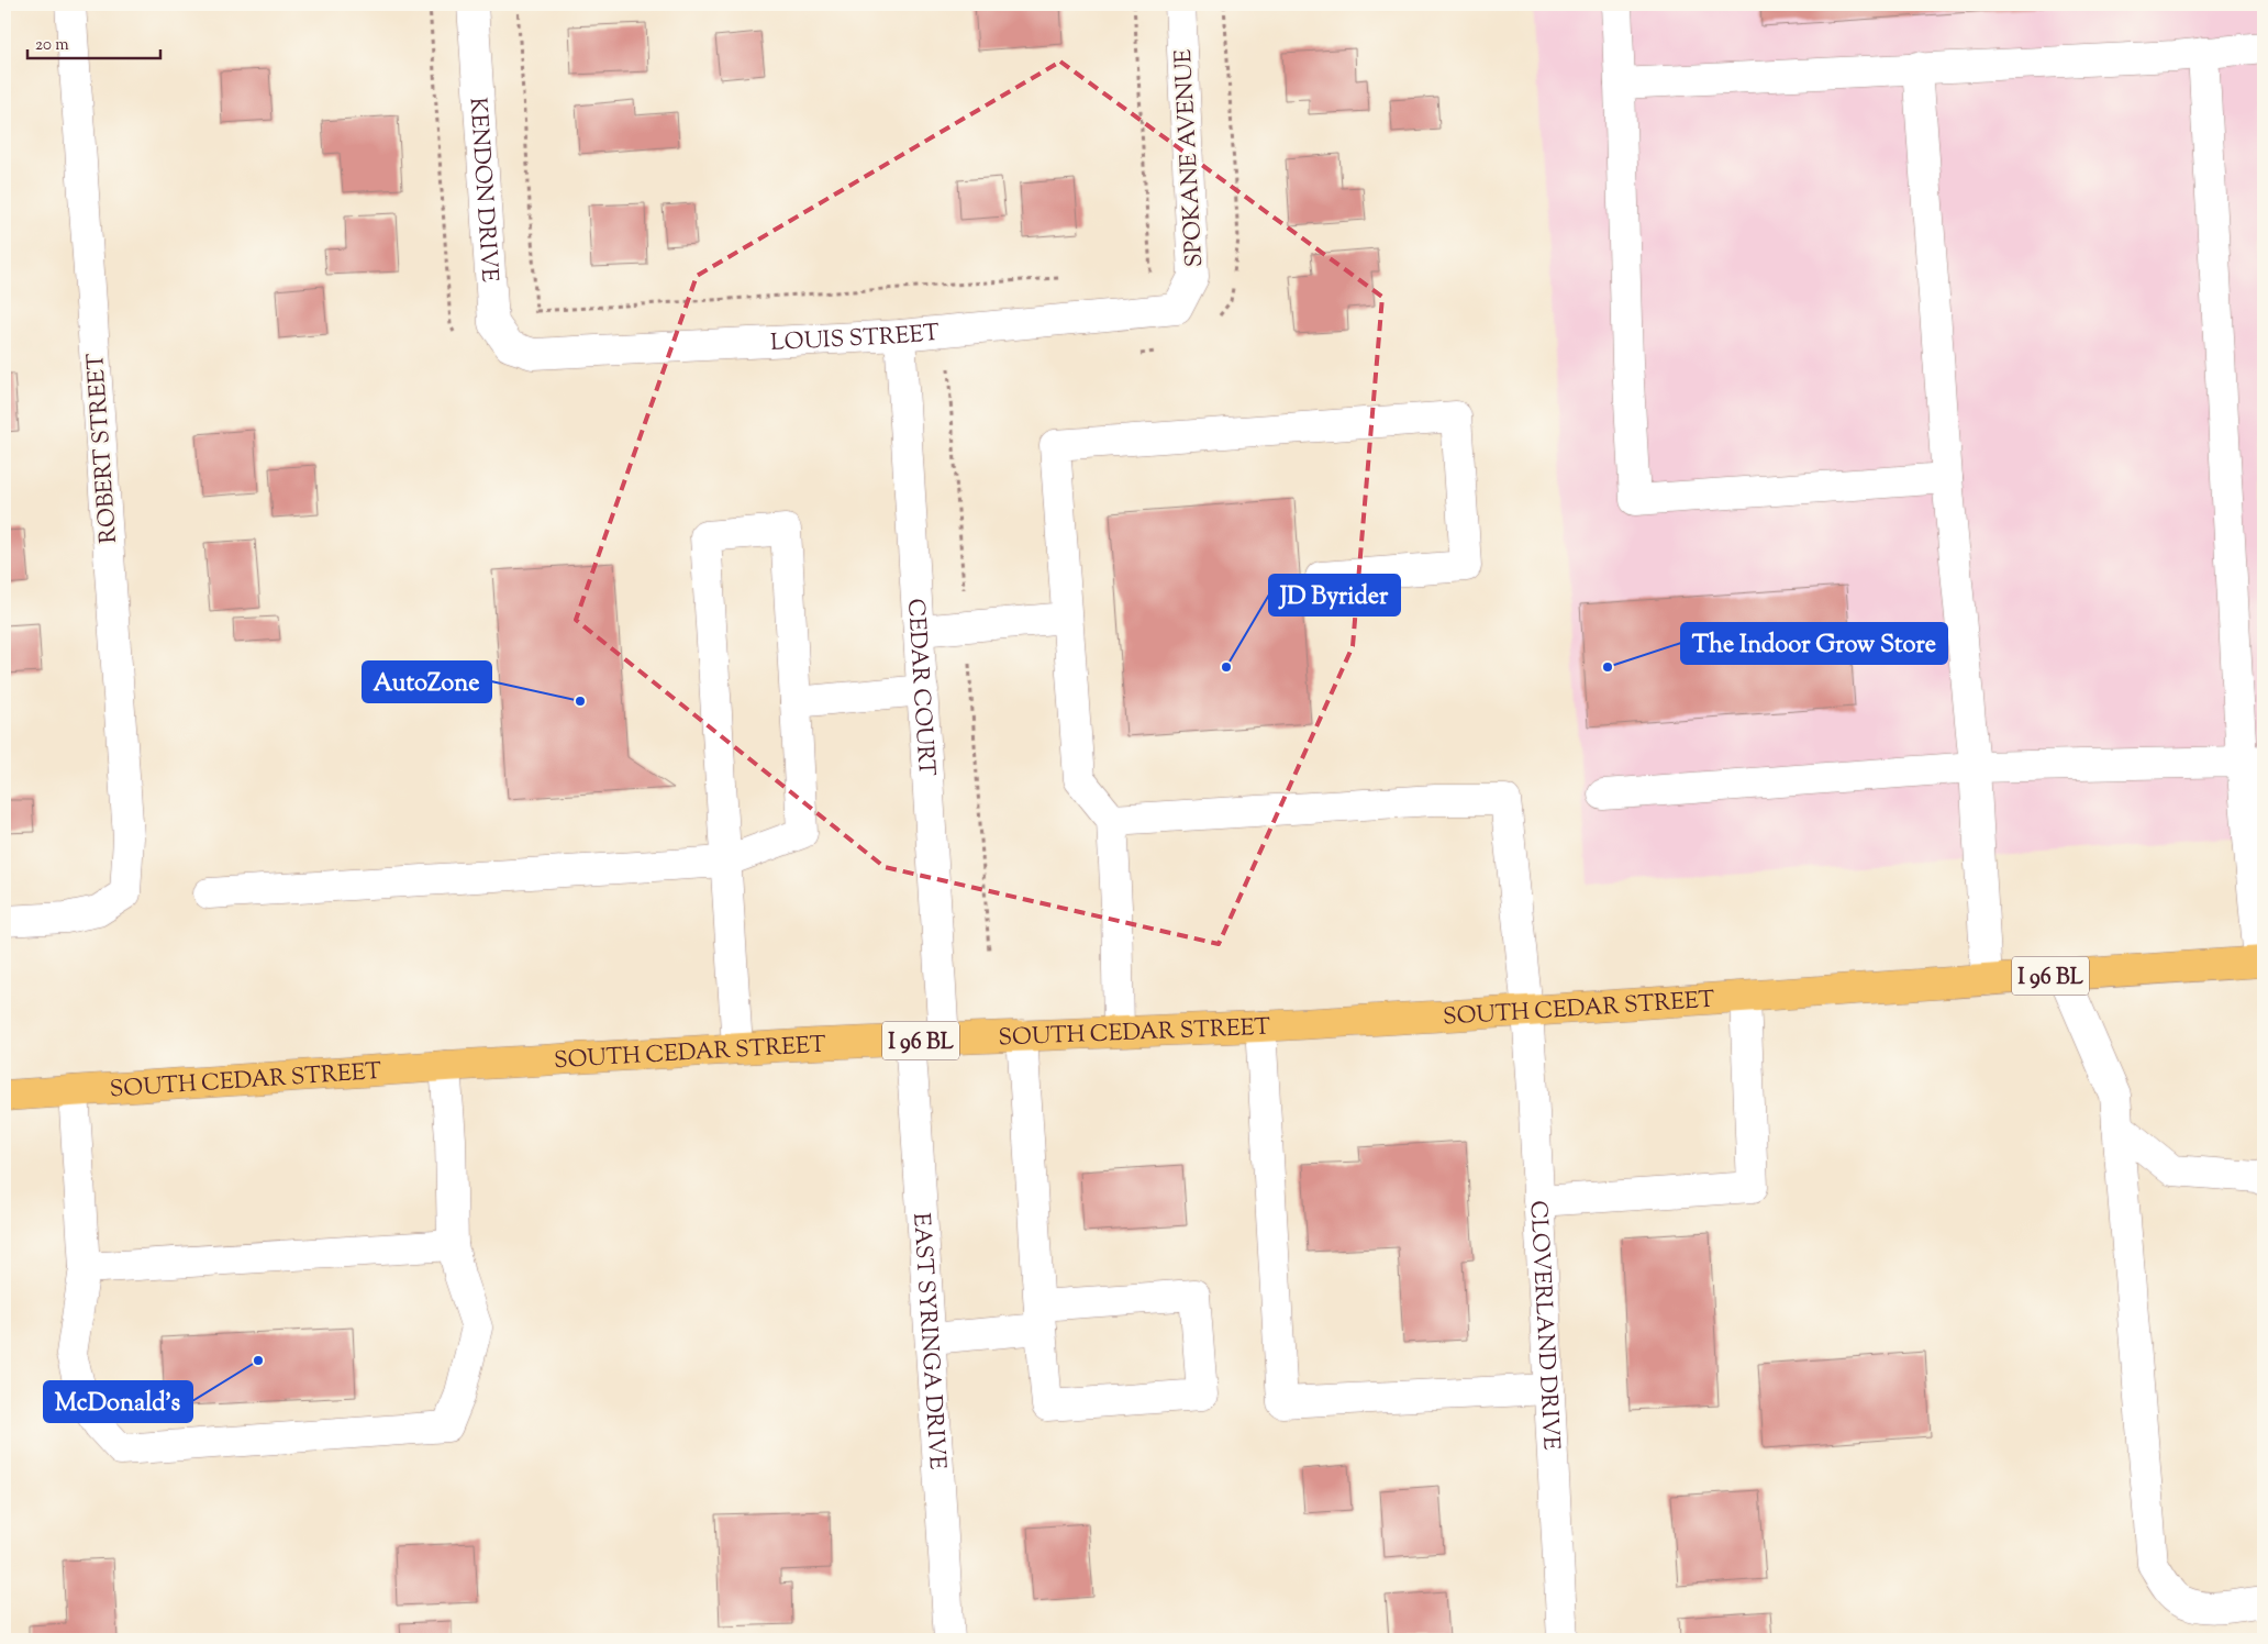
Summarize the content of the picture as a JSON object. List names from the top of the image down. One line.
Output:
{"streets":{"main road":["I 96 BL","SOUTH CEDAR STREET"],"street":["SPOKANE AVENUE","KENDON DRIVE","LOUIS STREET","ROBERT STREET","CEDAR COURT","CLOVERLAND DRIVE","EAST SYRINGA DRIVE"]},"crossings":[["SPOKANE AVENUE","LOUIS STREET"],["KENDON DRIVE","LOUIS STREET"],["LOUIS STREET","CEDAR COURT"],["CEDAR COURT","SOUTH CEDAR STREET"],["SOUTH CEDAR STREET","CLOVERLAND DRIVE"],["SOUTH CEDAR STREET","EAST SYRINGA DRIVE"]],"places":["JD Byrider","The Indoor Grow Store","AutoZone","McDonald's"],"scale_bar":"20 m"}
